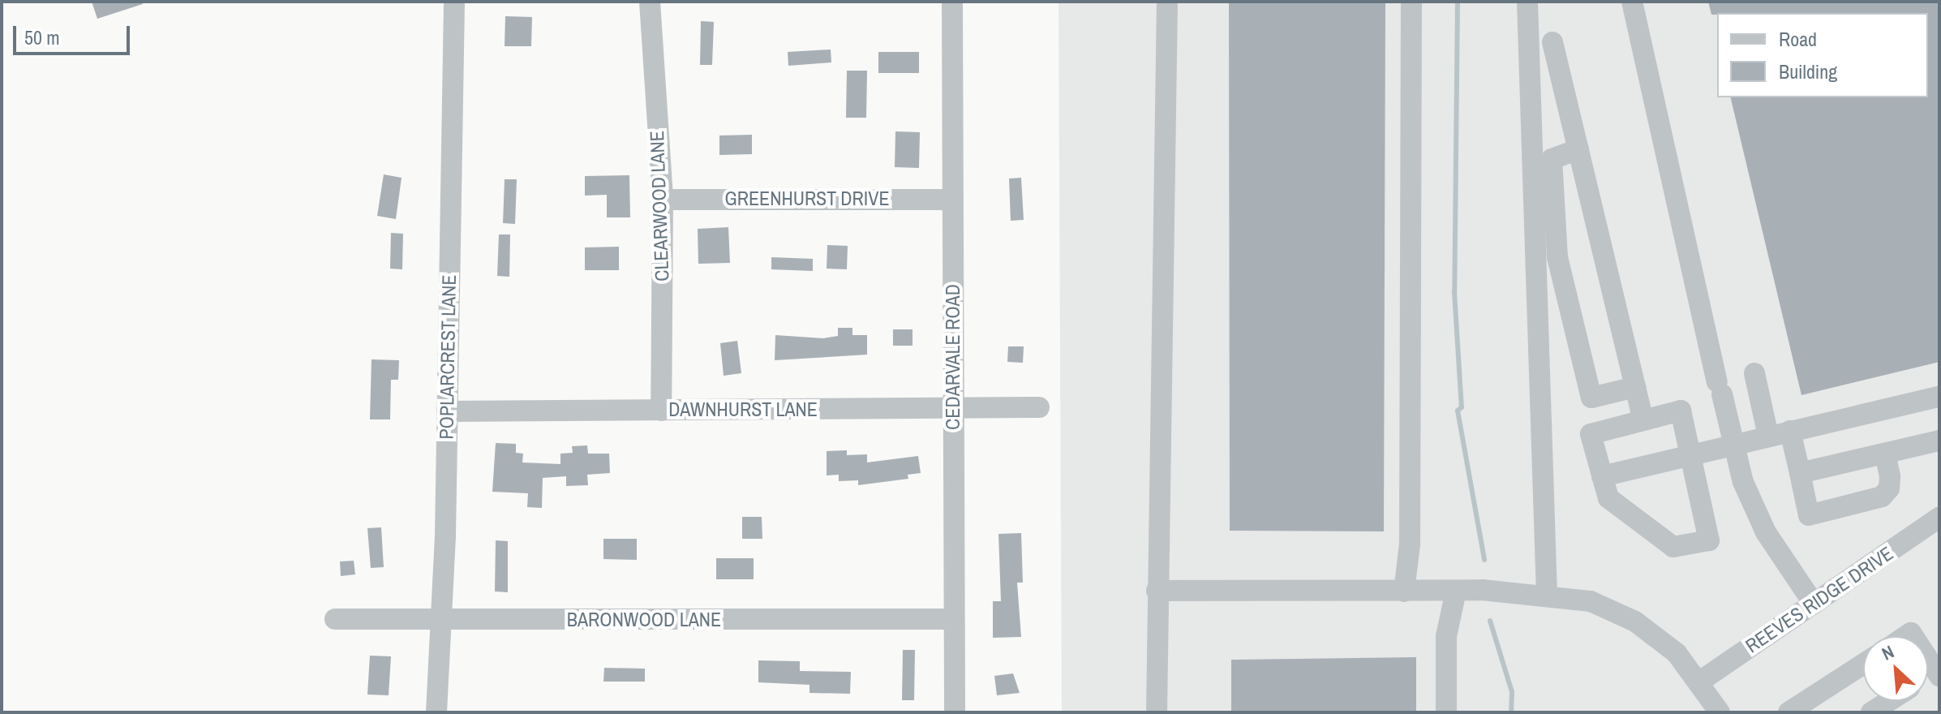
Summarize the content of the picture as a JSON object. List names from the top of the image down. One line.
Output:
{"streets":{"street":["GREENHURST DRIVE","CLEARWOOD LANE","POPLARCREST LANE","CEDARVALE ROAD","DAWNHURST LANE","REEVES RIDGE DRIVE","BARONWOOD LANE"]},"crossings":[["GREENHURST DRIVE","CLEARWOOD LANE"],["GREENHURST DRIVE","CEDARVALE ROAD"],["CLEARWOOD LANE","DAWNHURST LANE"],["POPLARCREST LANE","DAWNHURST LANE"],["POPLARCREST LANE","BARONWOOD LANE"],["CEDARVALE ROAD","DAWNHURST LANE"],["CEDARVALE ROAD","BARONWOOD LANE"]],"legend":["Road","Building"],"scale_bar":"50 m","north":"top left"}
